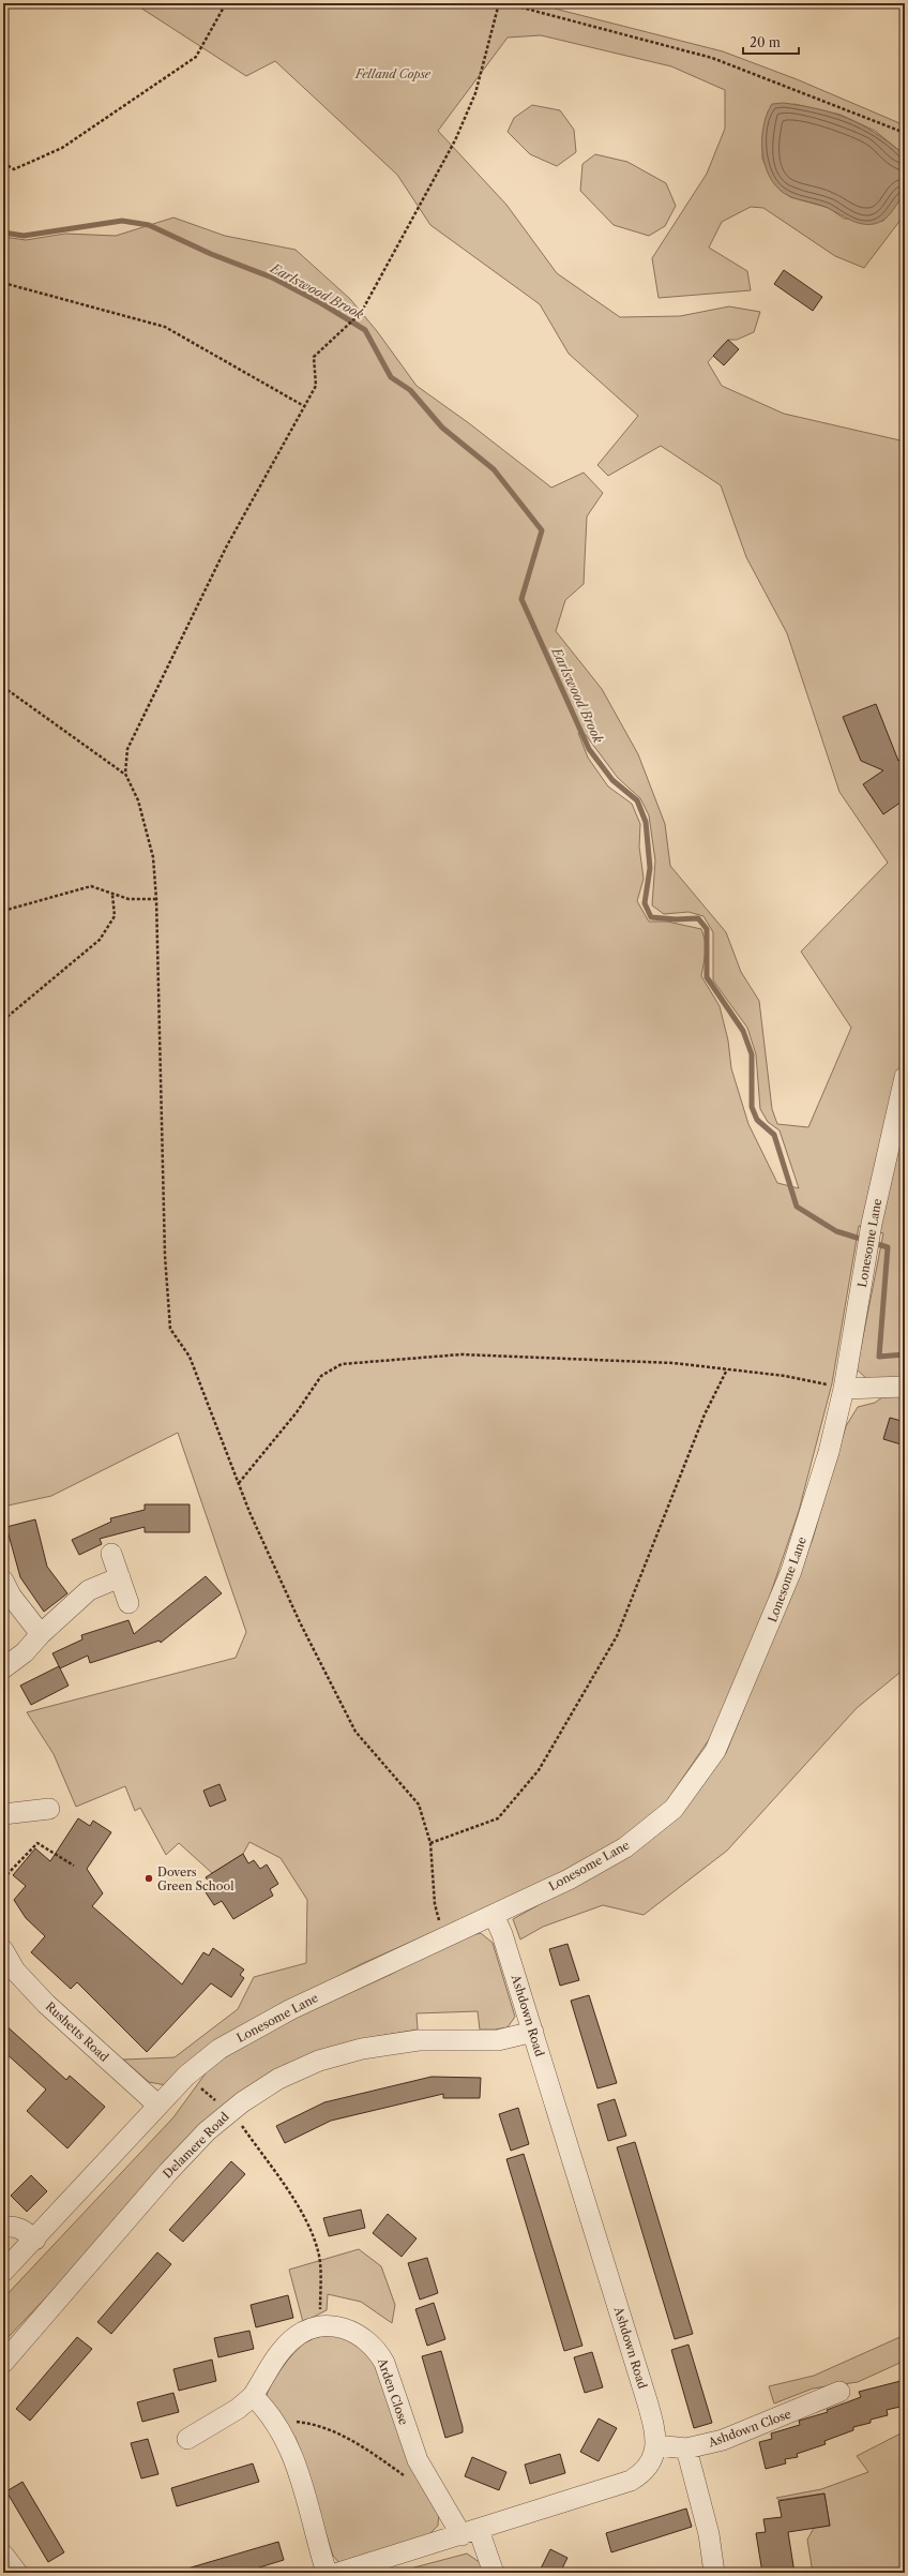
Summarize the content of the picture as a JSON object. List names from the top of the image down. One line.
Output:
{"streets":{"street":["Lonesome Lane","Ashdown Road","Rushetts Road","Delamere Road","Arden Close","Ashdown Close"]},"crossings":[["Lonesome Lane","Ashdown Road"],["Lonesome Lane","Rushetts Road"],["Ashdown Road","Delamere Road"],["Ashdown Road","Ashdown Close"]],"water":["Earlswood Brook"],"parks":["Felland Copse"],"places":["Dovers Green School"],"scale_bar":"20 m"}
